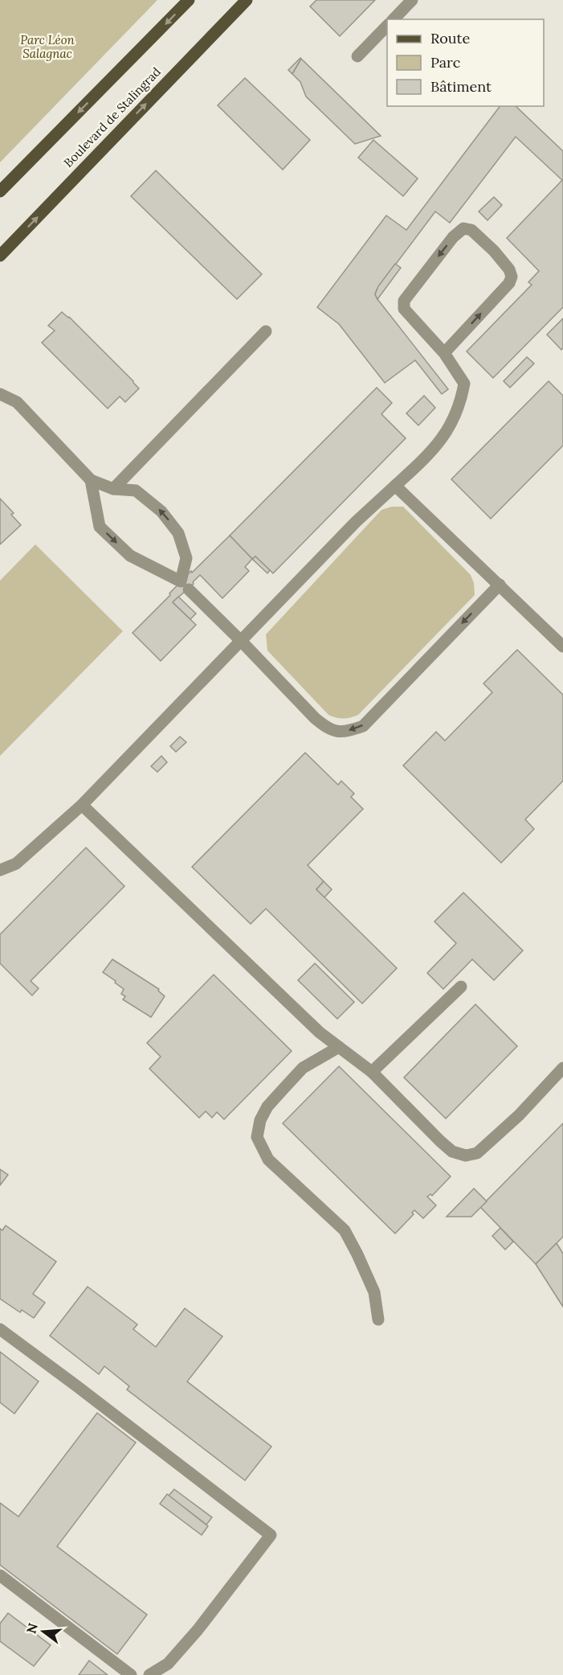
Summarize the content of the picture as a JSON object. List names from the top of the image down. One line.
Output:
{"streets":{"main road":["Boulevard de Stalingrad"]},"parks":["Parc Léon Salagnac"],"legend":["Route","Parc","Bâtiment"],"north":"left"}
